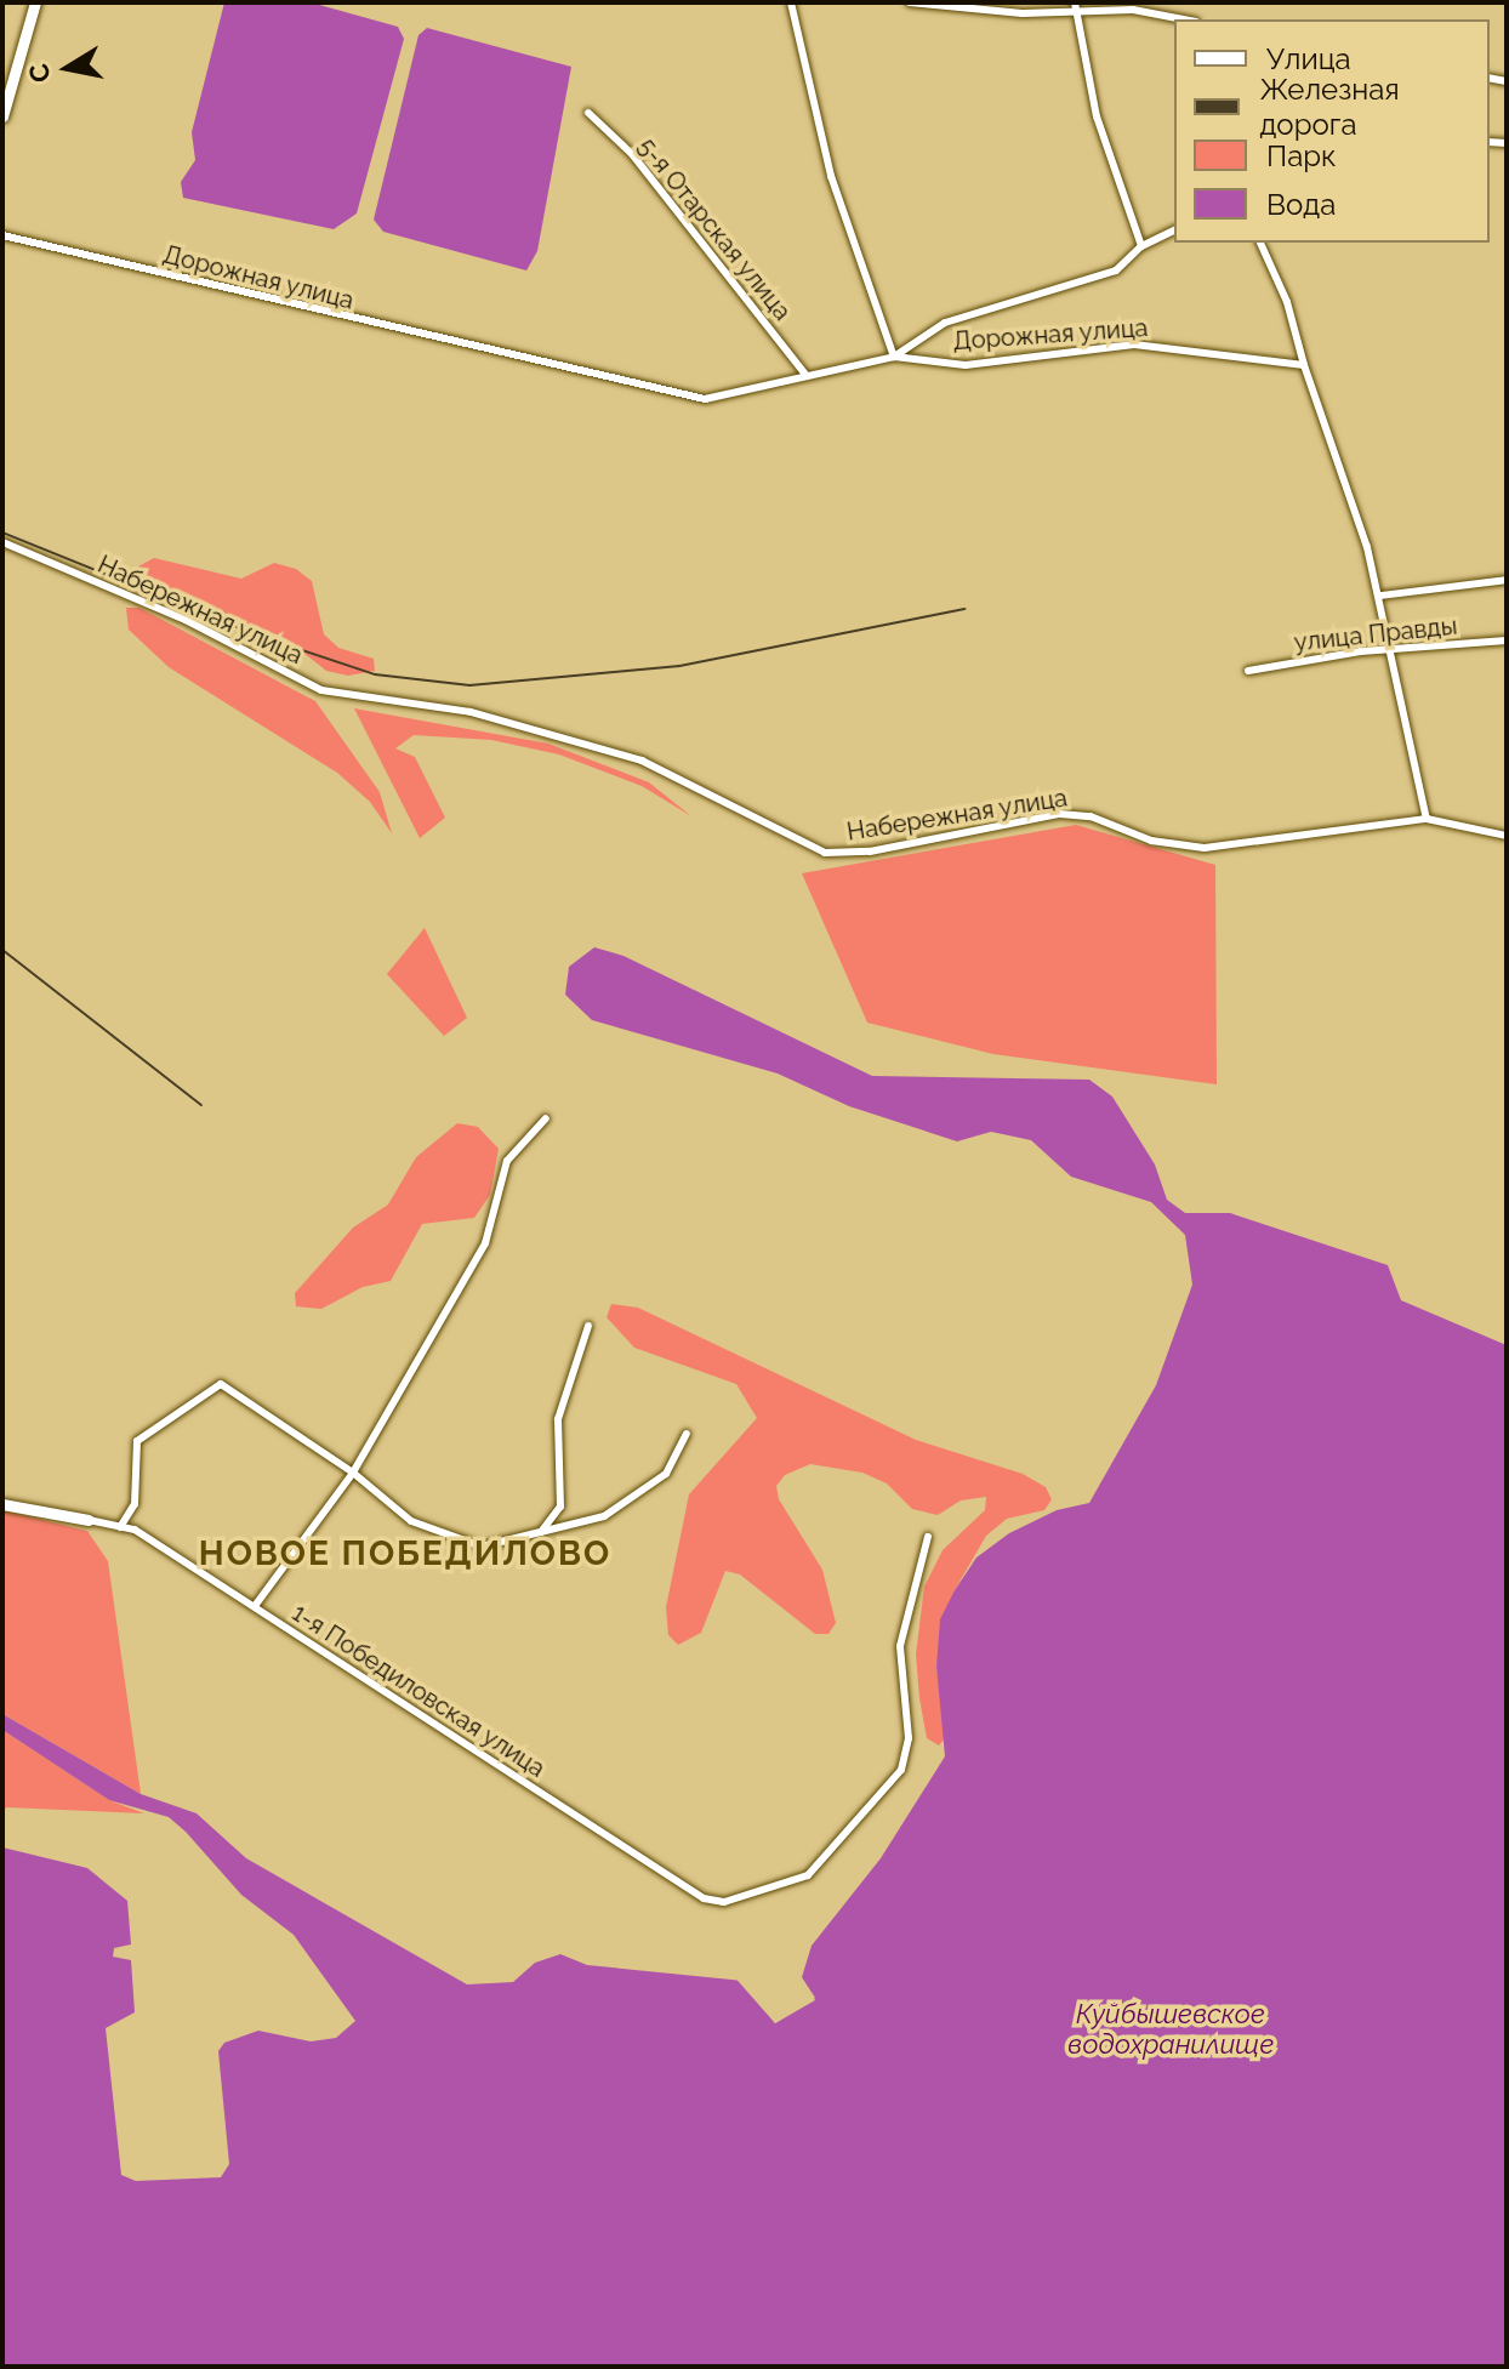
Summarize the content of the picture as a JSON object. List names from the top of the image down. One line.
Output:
{"streets":{"street":["5-я Отарская улица","Дорожная улица","Набережная улица","улица Правды","1-я Победиловская улица"]},"crossings":[["5-я Отарская улица","Дорожная улица"]],"districts":["НОВОЕ ПОБЕДИЛОВО"],"water":["Куйбышевское водохранилище"],"legend":["Улица","Железная дорога","Парк","Вода"],"north":"left"}
